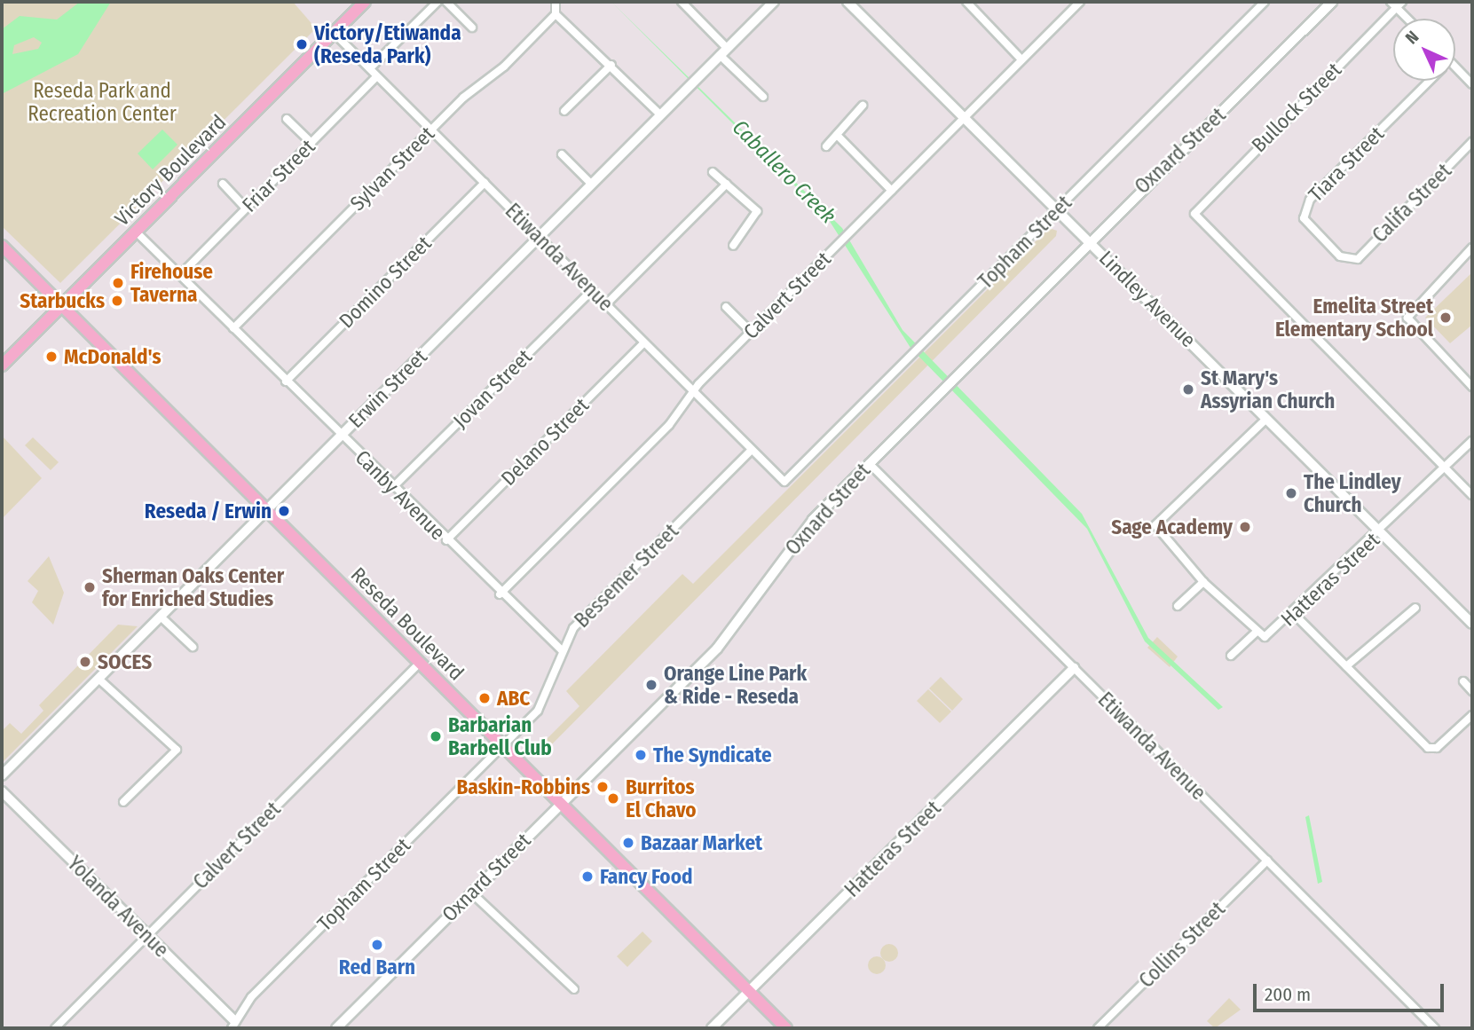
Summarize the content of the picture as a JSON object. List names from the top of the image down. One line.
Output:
{"streets":{"main road":["Oxnard Street","Victory Boulevard","Lindley Avenue","Erwin Street","Hatteras Street","Reseda Boulevard","Yolanda Avenue"],"street":["Bullock Street","Tiara Street","Sylvan Street","Friar Street","Califa Street","Topham Street","Etiwanda Avenue","Domino Street","Calvert Street","Jovan Street","Delano Street","Canby Avenue","Bessemer Street","Collins Street"]},"crossings":[["Bullock Street","Hatteras Street"],["Oxnard Street","Etiwanda Avenue"],["Oxnard Street","Lindley Avenue"],["Oxnard Street","Reseda Boulevard"],["Tiara Street","Califa Street"],["Sylvan Street","Etiwanda Avenue"],["Sylvan Street","Canby Avenue"],["Victory Boulevard","Etiwanda Avenue"],["Victory Boulevard","Canby Avenue"],["Victory Boulevard","Reseda Boulevard"],["Friar Street","Etiwanda Avenue"],["Friar Street","Canby Avenue"],["Topham Street","Etiwanda Avenue"],["Topham Street","Lindley Avenue"],["Topham Street","Bessemer Street"],["Topham Street","Reseda Boulevard"],["Topham Street","Yolanda Avenue"],["Etiwanda Avenue","Domino Street"],["Etiwanda Avenue","Calvert Street"],["Etiwanda Avenue","Erwin Street"],["Etiwanda Avenue","Jovan Street"],["Etiwanda Avenue","Delano Street"],["Etiwanda Avenue","Bessemer Street"],["Etiwanda Avenue","Hatteras Street"],["Etiwanda Avenue","Collins Street"],["Domino Street","Canby Avenue"],["Calvert Street","Lindley Avenue"],["Calvert Street","Canby Avenue"],["Calvert Street","Reseda Boulevard"],["Calvert Street","Yolanda Avenue"],["Lindley Avenue","Hatteras Street"],["Erwin Street","Canby Avenue"],["Erwin Street","Reseda Boulevard"],["Jovan Street","Canby Avenue"],["Delano Street","Canby Avenue"],["Canby Avenue","Bessemer Street"],["Bessemer Street","Reseda Boulevard"],["Hatteras Street","Reseda Boulevard"]],"water":["Caballero Creek"],"parks":["Reseda Park and Recreation Center"],"places":["Victory/Etiwanda (Reseda Park)","Firehouse Taverna","Starbucks","Emelita Street Elementary School","McDonald's","St Mary's Assyrian Church","The Lindley Church","Reseda / Erwin","Sage Academy","Sherman Oaks Center for Enriched Studies","SOCES","Orange Line Park & Ride - Reseda","ABC","Barbarian Barbell Club","The Syndicate","Baskin-Robbins","Burritos El Chavo","Bazaar Market","Fancy Food","Red Barn"],"scale_bar":"200 m","north":"top left"}
